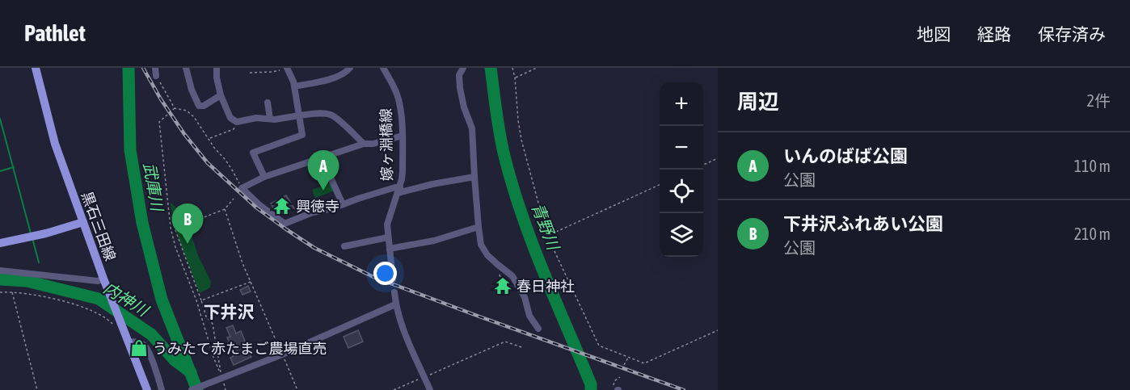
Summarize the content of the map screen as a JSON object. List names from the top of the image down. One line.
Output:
{"streets":{"main road":["黒石三田線"],"street":["嫁ヶ淵橋線"]},"districts":["下井沢"],"water":["武庫川","青野川","内神川"],"places":{"temple":["興徳寺","春日神社"],"shop":["うみたて赤たまご農場直売"]},"page":{"header":"Pathlet","nav":["地図","経路","保存済み"],"heading":["周辺","2件"],"map_buttons":["+","−"],"list":[{"mark":"A","name":"いんのばば公園","note":"公園","value":"110 m"},{"mark":"B","name":"下井沢ふれあい公園","note":"公園","value":"210 m"}],"pins":["A","B"]}}
